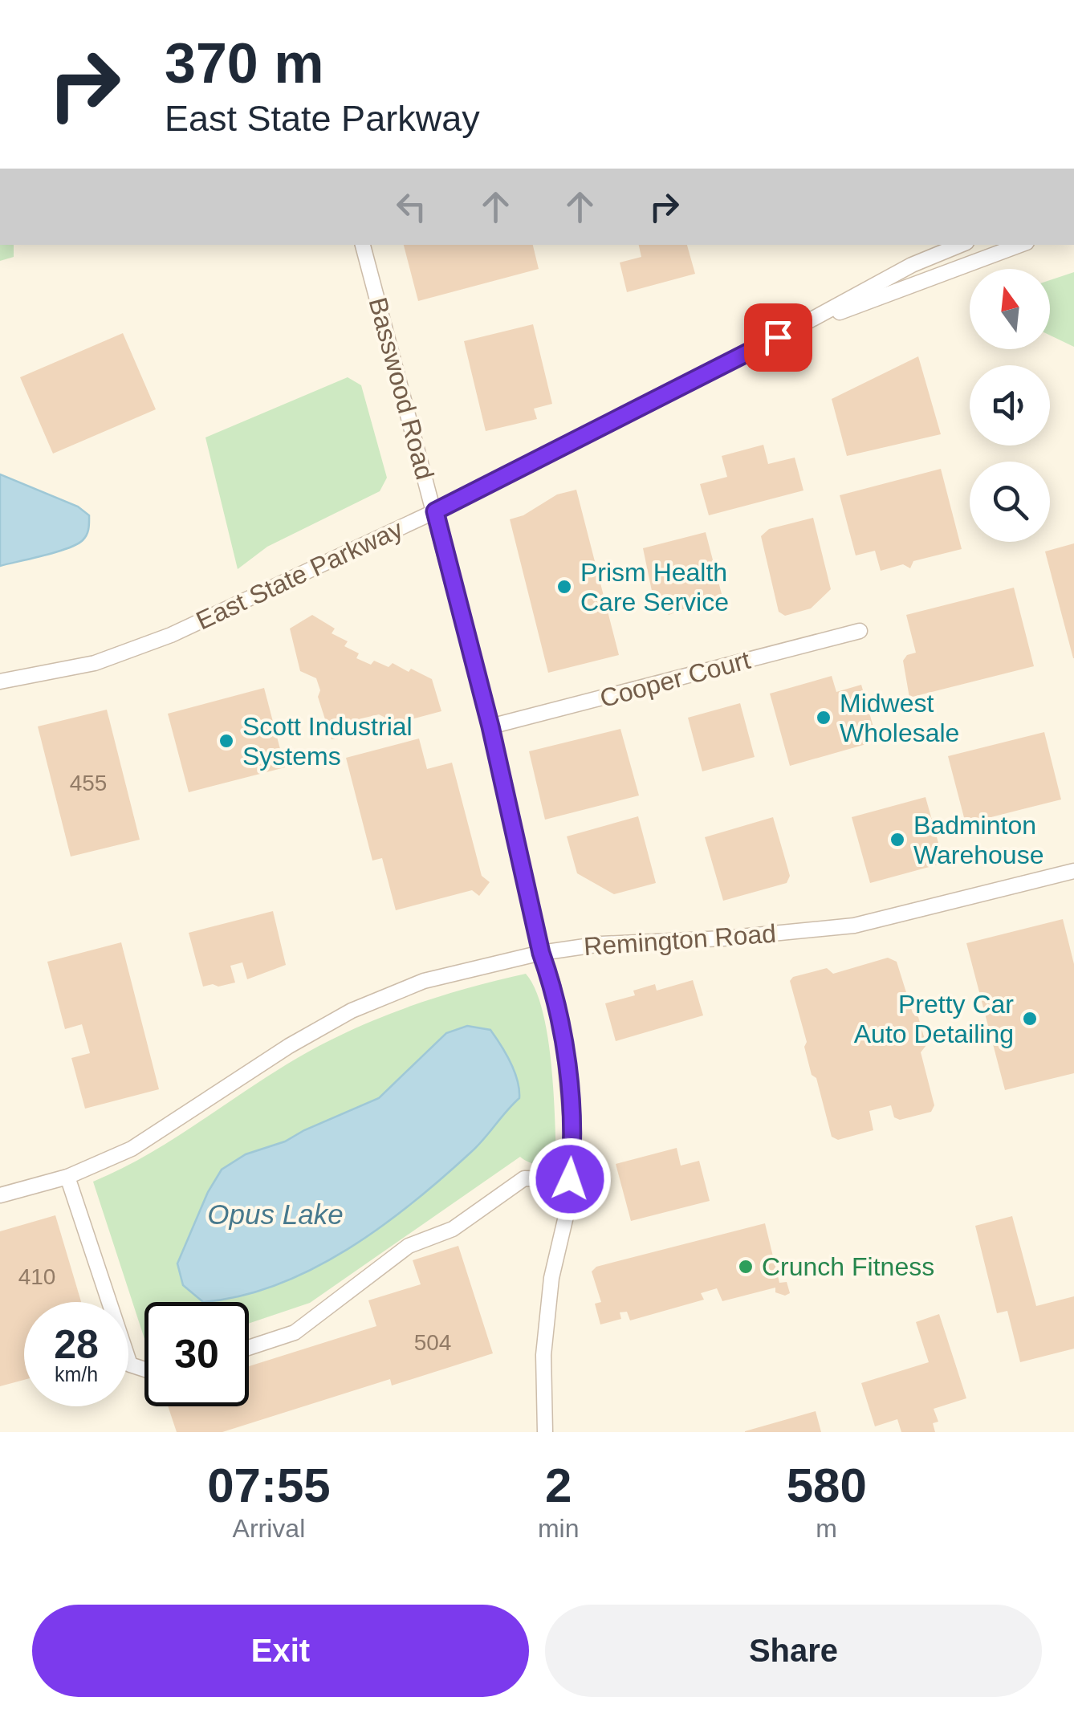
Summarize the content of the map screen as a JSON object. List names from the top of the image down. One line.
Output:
{"streets":{"street":["Basswood Road","East State Parkway","Cooper Court","Remington Road"]},"crossings":[["Basswood Road","East State Parkway"],["Basswood Road","Cooper Court"],["Basswood Road","Remington Road"]],"water":["Opus Lake"],"places":["Prism Health Care Service","Midwest Wholesale","Scott Industrial Systems","Badminton Warehouse","Pretty Car Auto Detailing","Crunch Fitness"],"house_numbers":["455","410","504"],"north":"top","page":{"turn":["370 m","East State Parkway"],"speed":"28 km/h","limit":"30","eta":["07:55","Arrival","2","min","580","m"],"buttons":["Exit","Share"]}}
